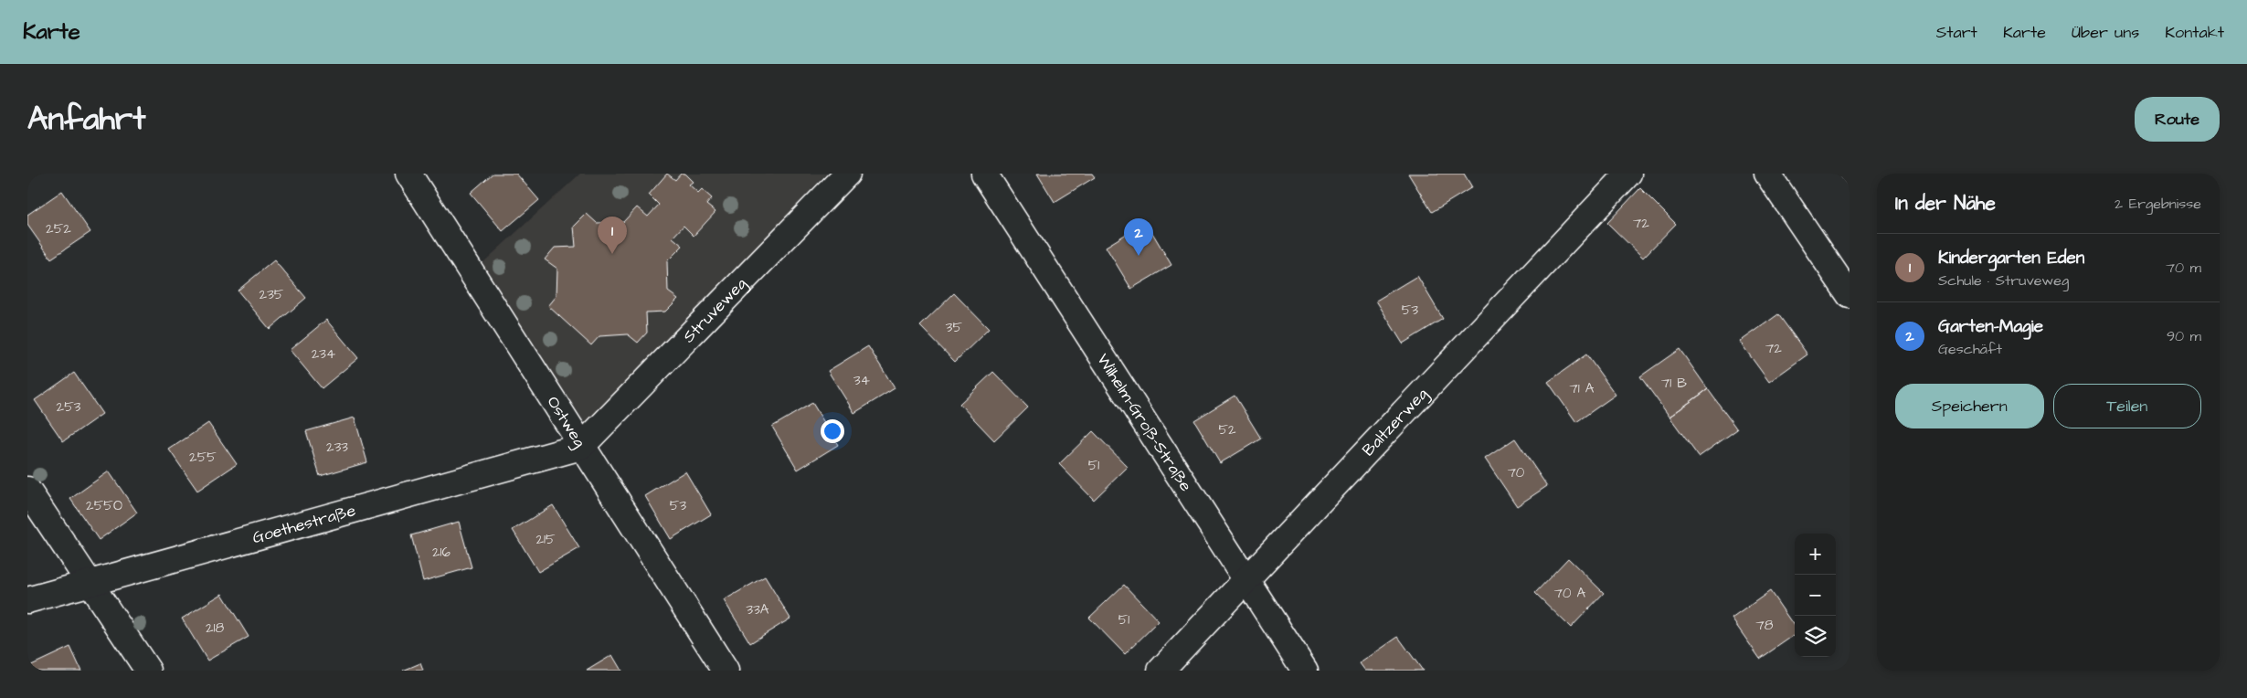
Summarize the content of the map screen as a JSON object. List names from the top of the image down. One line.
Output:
{"streets":{"street":["Struveweg","Wilhelm-Groß-Straße","Baltzerweg","Ostweg","Goethestraße"]},"crossings":[["Struveweg","Ostweg"],["Struveweg","Goethestraße"],["Wilhelm-Groß-Straße","Baltzerweg"],["Ostweg","Goethestraße"]],"house_numbers":["72","252","235","53","35","72","234","34","71 B","71 A","253","52","233","255","51","70","255O","53","215","216","70 A","33A","51","78","218"],"page":{"header":"Karte","nav":["Start","Karte","Über uns","Kontakt"],"title":"Anfahrt","buttons":["Route",["Speichern","Teilen"]],"heading":["In der Nähe","2 Ergebnisse"],"pins":["1","2"],"list":[{"mark":"1","name":"Kindergarten Eden","note":"Schule · Struveweg","value":"70 m"},{"mark":"2","name":"Garten-Magie","note":"Geschäft","value":"90 m"}],"map_buttons":["+","−"]}}
